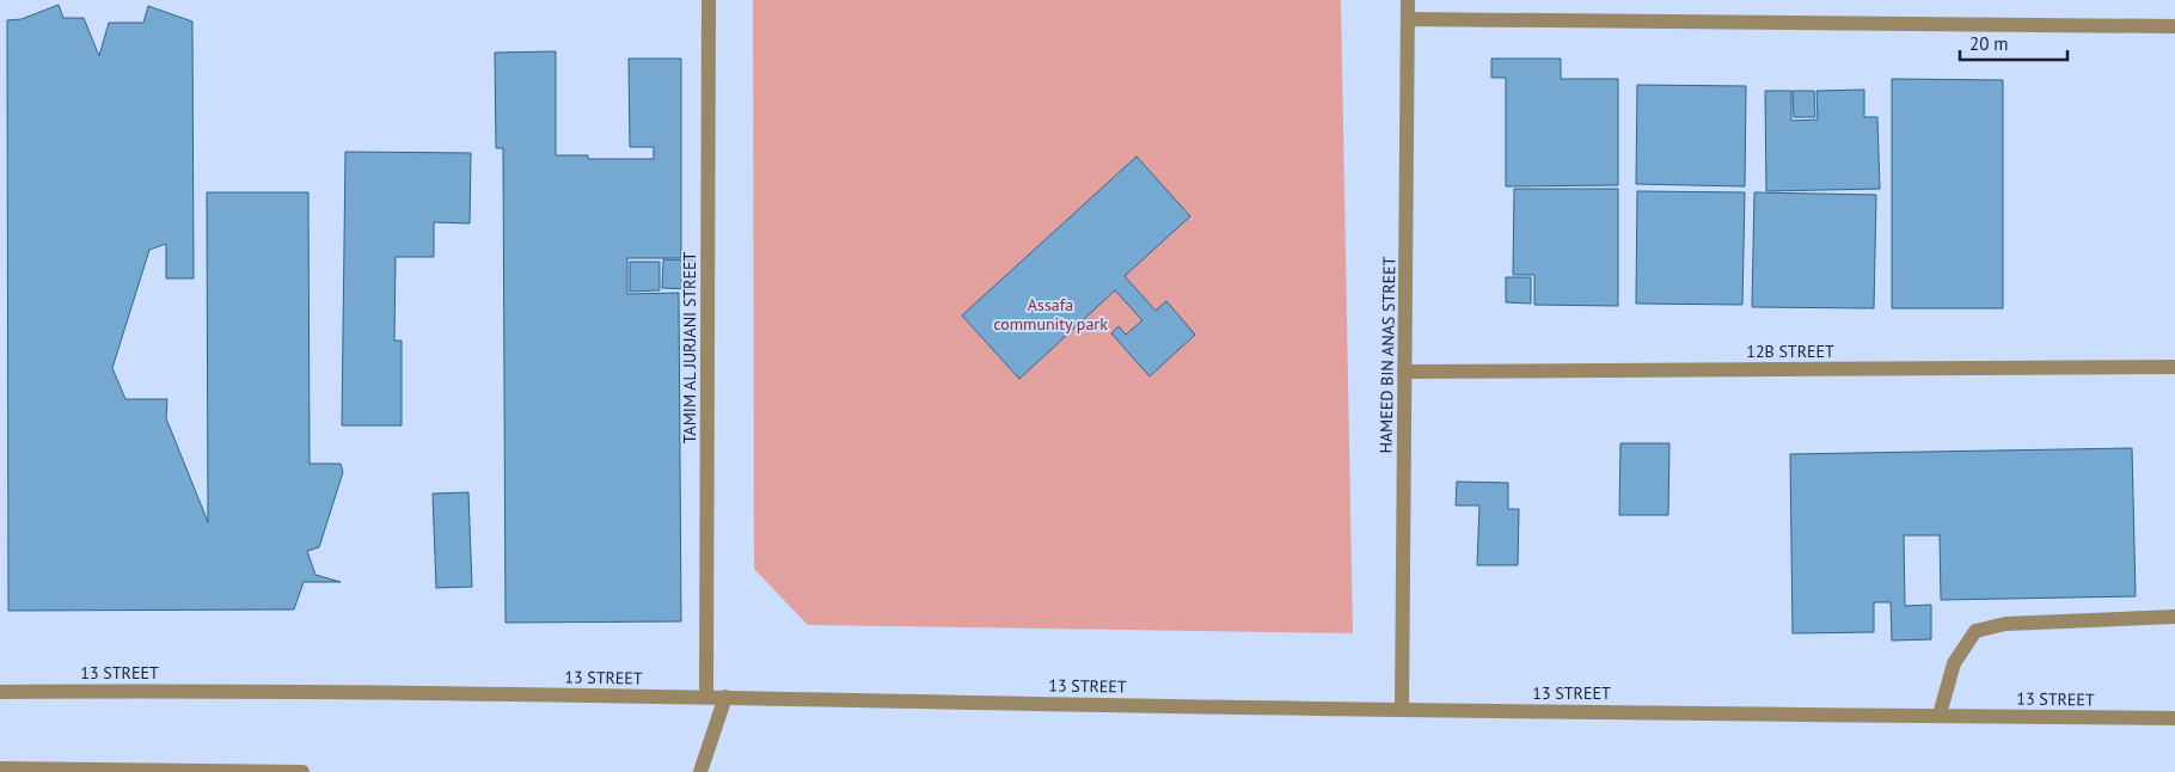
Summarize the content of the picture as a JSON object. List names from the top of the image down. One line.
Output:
{"streets":{"street":["TAMIM AL JURJANI STREET","12B STREET","HAMEED BIN ANAS STREET","13 STREET"]},"crossings":[["TAMIM AL JURJANI STREET","13 STREET"],["12B STREET","HAMEED BIN ANAS STREET"],["HAMEED BIN ANAS STREET","13 STREET"]],"parks":["Assafa community park"],"scale_bar":"20 m"}
